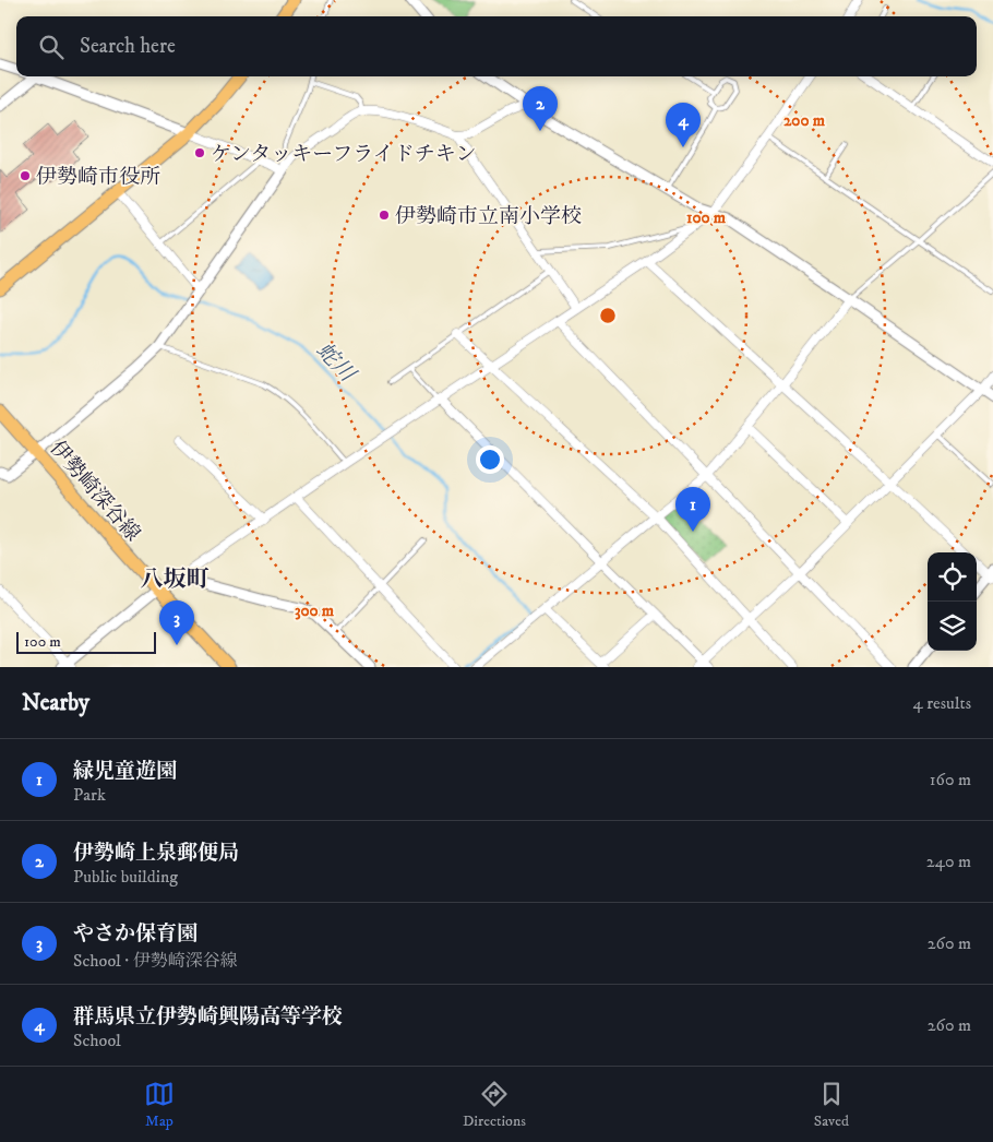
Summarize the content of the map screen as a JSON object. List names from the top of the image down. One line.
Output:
{"streets":{"main road":["伊勢崎深谷線"]},"districts":["八坂町"],"water":["蛇川"],"places":["ケンタッキーフライドチキン","伊勢崎市役所","伊勢崎市立南小学校"],"scale_bar":"100 m","page":{"search":"Search here","pins":["2","4","1","3"],"scale":"100 m","heading":["Nearby","4 results"],"list":[{"mark":"1","name":"緑児童遊園","note":"Park","value":"160 m"},{"mark":"2","name":"伊勢崎上泉郵便局","note":"Public building","value":"240 m"},{"mark":"3","name":"やさか保育園","note":"School · 伊勢崎深谷線","value":"260 m"},{"mark":"4","name":"群馬県立伊勢崎興陽高等学校","note":"School","value":"260 m"}],"nav":["Map","Directions","Saved"]},"rings":["200 m","100 m","300 m"]}
